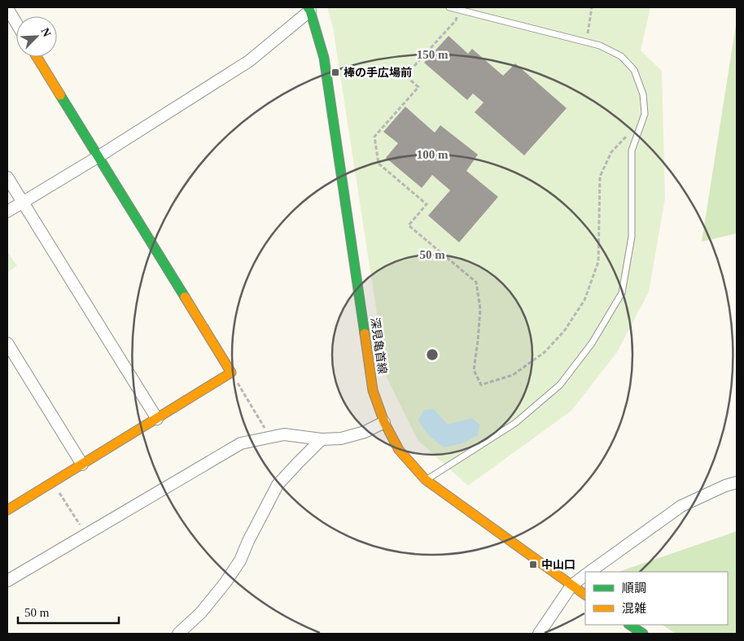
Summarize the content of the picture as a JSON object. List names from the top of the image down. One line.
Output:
{"streets":{"main road":["深見亀首線"]},"places":{"transit":["棒の手広場前","中山口"]},"legend":["順調","混雑"],"scale_bar":"50 m","north":"top right","rings":["150 m","100 m","50 m"]}
